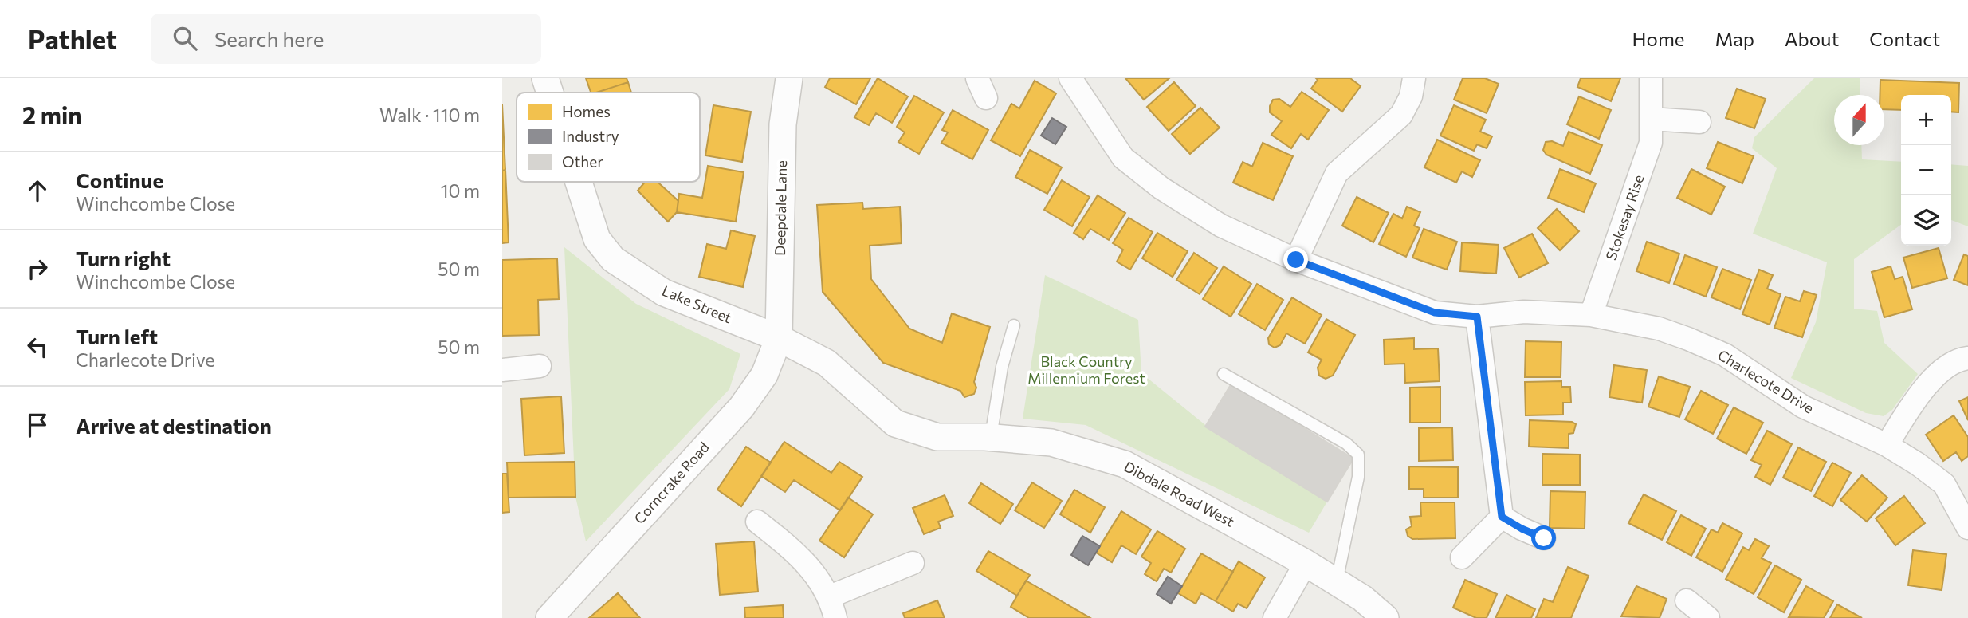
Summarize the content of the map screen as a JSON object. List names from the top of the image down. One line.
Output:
{"streets":{"street":["Deepdale Lane","Stokesay Rise","Lake Street","Charlecote Drive","Corncrake Road","Dibdale Road West"]},"crossings":[["Deepdale Lane","Lake Street"],["Deepdale Lane","Corncrake Road"],["Deepdale Lane","Dibdale Road West"],["Stokesay Rise","Charlecote Drive"],["Lake Street","Corncrake Road"],["Lake Street","Dibdale Road West"],["Corncrake Road","Dibdale Road West"]],"parks":["Black Country Millennium Forest"],"legend":["Homes","Industry","Other"],"north":"top","page":{"header":"Pathlet","search":"Search here","nav":["Home","Map","About","Contact"],"heading":["2 min","Walk · 110 m"],"map_buttons":["+","−"],"list":[["Continue","Winchcombe Close","10 m"],["Turn right","Winchcombe Close","50 m"],["Turn left","Charlecote Drive","50 m"],"Arrive at destination"]}}
